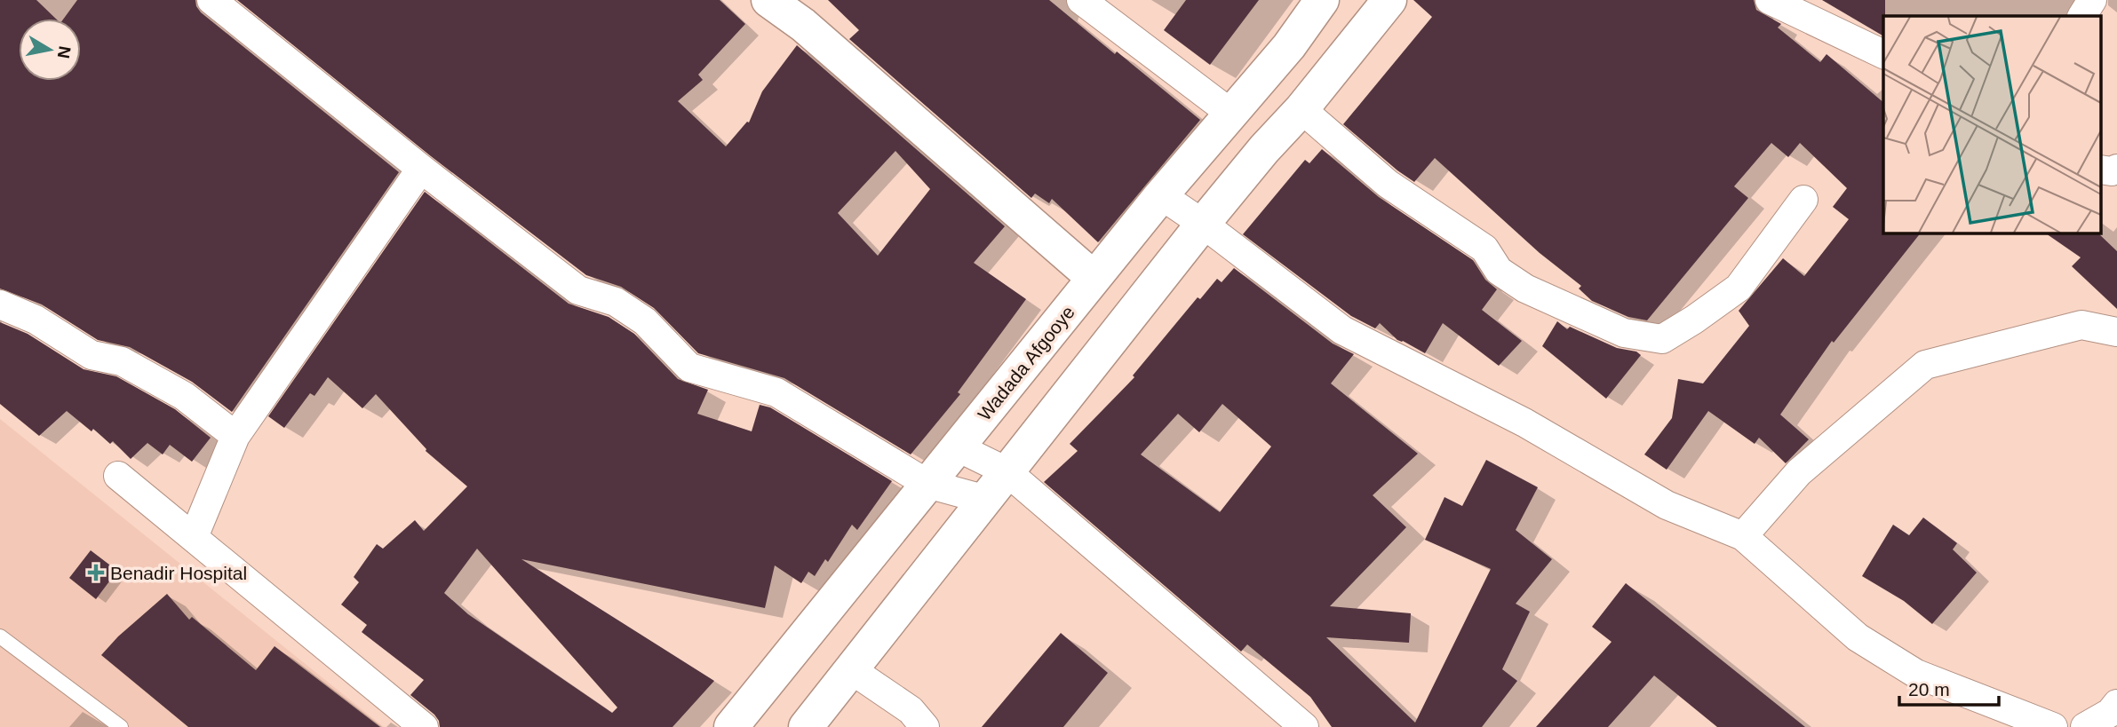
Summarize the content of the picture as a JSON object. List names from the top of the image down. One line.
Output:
{"streets":{"main road":["Wadada Afgooye"]},"places":{"health":["Benadir Hospital"]},"scale_bar":"20 m","north":"right"}
